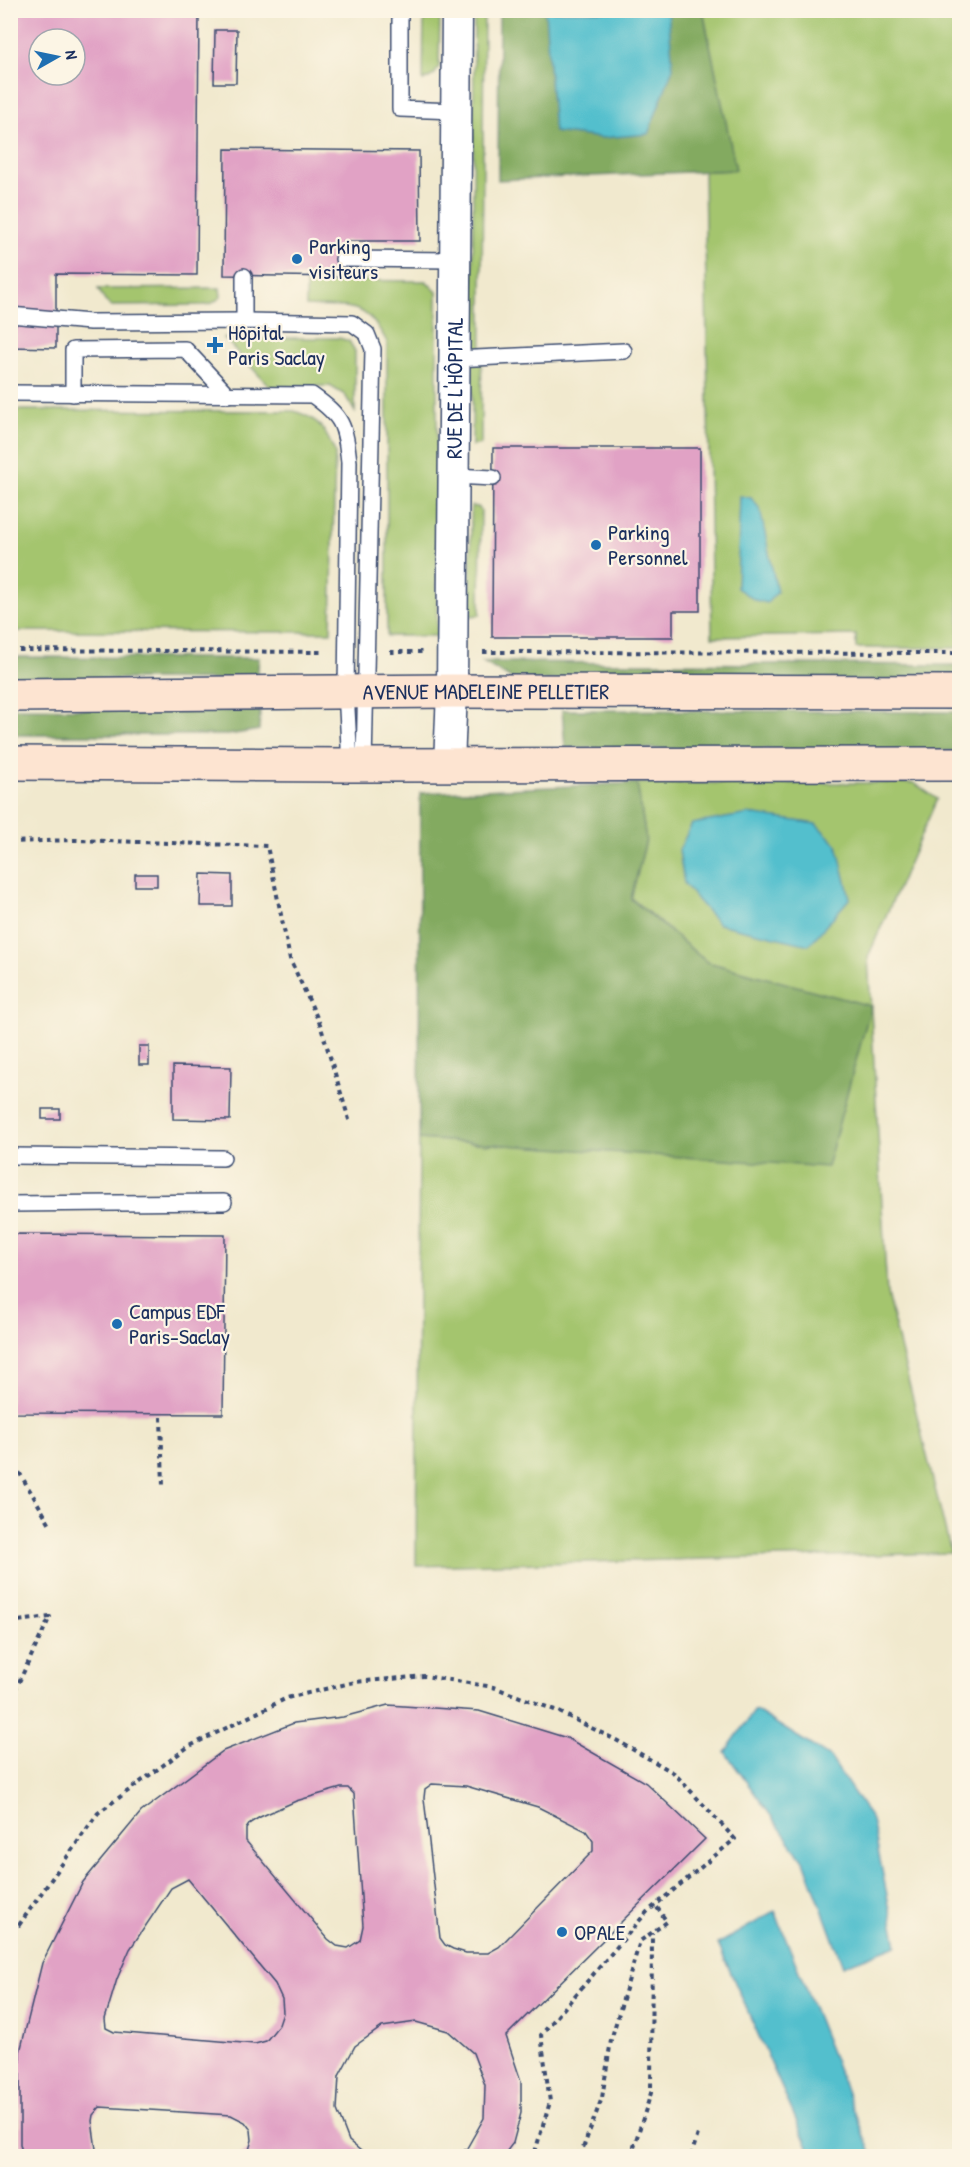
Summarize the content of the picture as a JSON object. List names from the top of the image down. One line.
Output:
{"streets":{"street":["RUE DE L'HÔPITAL","AVENUE MADELEINE PELLETIER"]},"crossings":[["RUE DE L'HÔPITAL","AVENUE MADELEINE PELLETIER"]],"places":{"other":["Parking visiteurs","Parking Personnel","Campus EDF Paris-Saclay","OPALE"],"health":["Hôpital Paris Saclay"]},"north":"right"}
